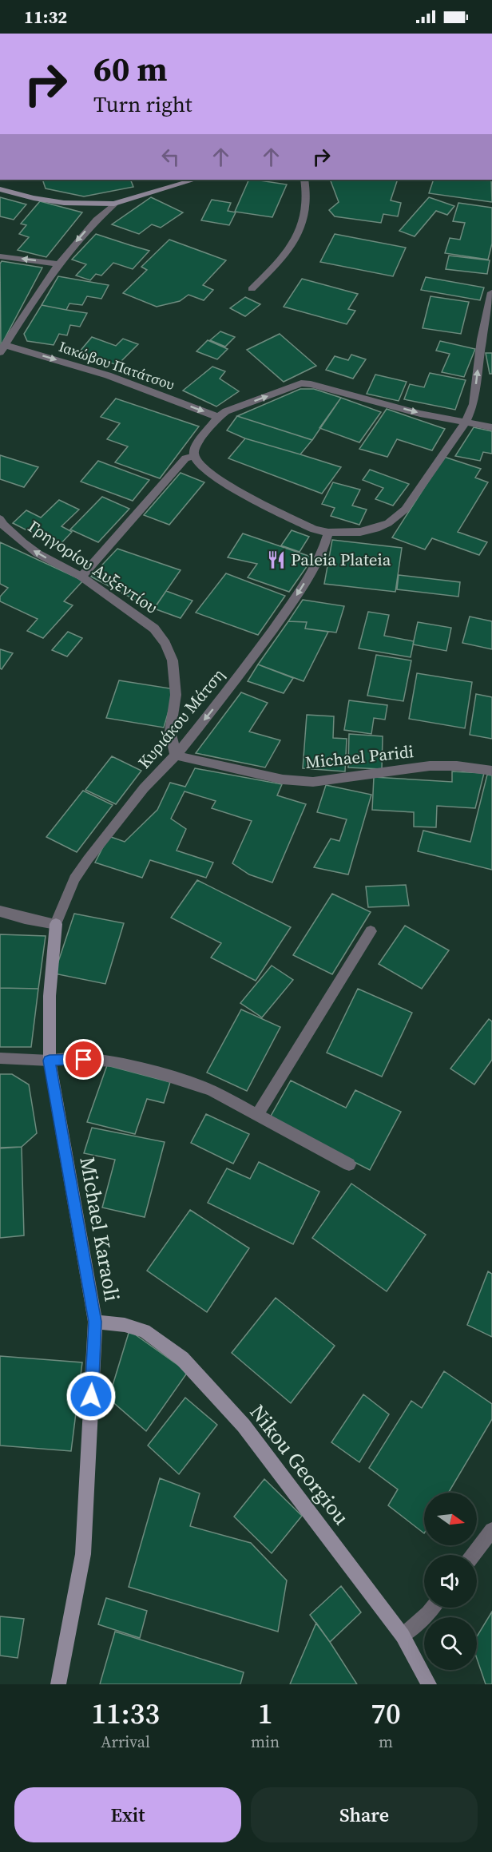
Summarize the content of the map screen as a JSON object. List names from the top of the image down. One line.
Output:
{"streets":{"street":["Ιακώβου Πατάτσου","Γρηγορίου Αυξεντίου","Κυριάκου Μάτση","Michael Paridi","Michael Karaoli","Nikou Georgiou"]},"crossings":[["Γρηγορίου Αυξεντίου","Κυριάκου Μάτση"],["Γρηγορίου Αυξεντίου","Michael Paridi"],["Κυριάκου Μάτση","Michael Paridi"],["Κυριάκου Μάτση","Michael Karaoli"],["Michael Karaoli","Nikou Georgiou"]],"one_way":["Ιακώβου Πατάτσου","Κυριάκου Μάτση"],"places":{"restaurant":["Paleia Plateia"]},"north":"right","page":{"status":"11:32","turn":["60 m","Turn right"],"eta":["11:33","Arrival","1","min","70","m"],"buttons":["Exit","Share"]}}
